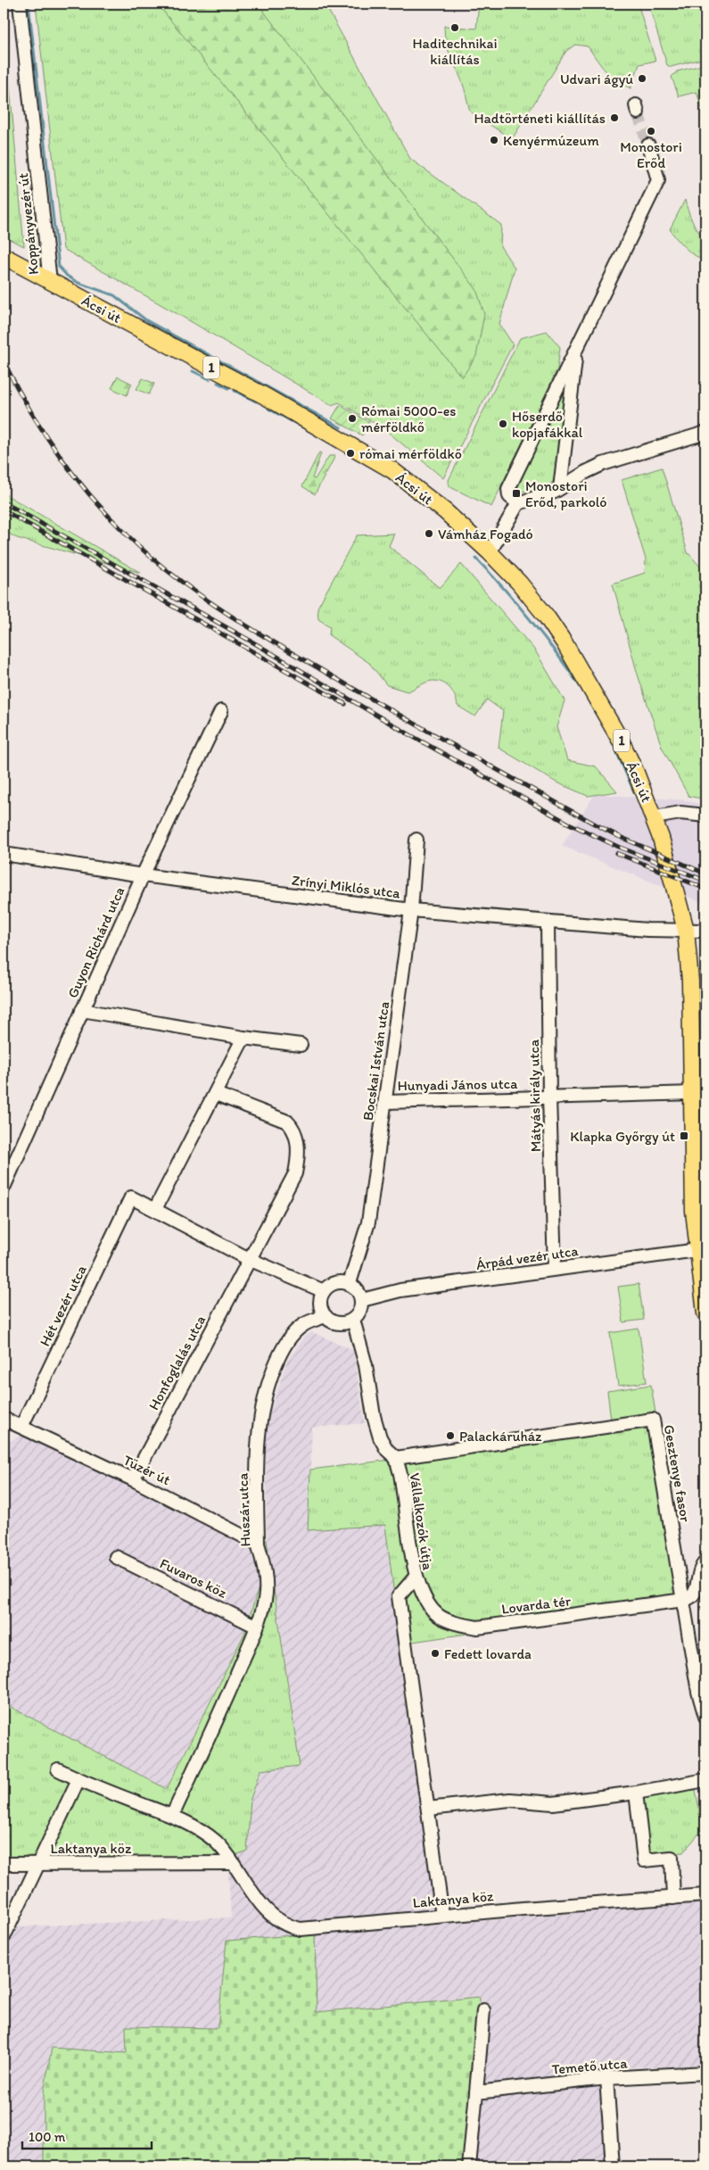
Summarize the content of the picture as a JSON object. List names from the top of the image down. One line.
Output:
{"streets":{"main road":["Ácsi út","1"],"street":["Koppányvezér út","Zrínyi Miklós utca","Guyon Richárd utca","Bocskai István utca","Hunyadi János utca","Mátyás király utca","Árpád vezér utca","Hét vezér utca","Honfoglalás utca","Tüzér út","Gesztenye fasor","Huszár utca","Vállalkozók útja","Fuvaros köz","Lovarda tér","Laktanya köz","Temető utca"]},"crossings":[["Koppányvezér út","Ácsi út"],["Ácsi út","1"],["Ácsi út","Zrínyi Miklós utca"],["1","Zrínyi Miklós utca"],["1","Hunyadi János utca"],["1","Árpád vezér utca"],["Zrínyi Miklós utca","Guyon Richárd utca"],["Zrínyi Miklós utca","Bocskai István utca"],["Zrínyi Miklós utca","Mátyás király utca"],["Bocskai István utca","Hunyadi János utca"],["Bocskai István utca","Árpád vezér utca"],["Bocskai István utca","Huszár utca"],["Bocskai István utca","Vállalkozók útja"],["Hunyadi János utca","Mátyás király utca"],["Mátyás király utca","Árpád vezér utca"],["Árpád vezér utca","Huszár utca"],["Árpád vezér utca","Vállalkozók útja"],["Hét vezér utca","Tüzér út"],["Honfoglalás utca","Tüzér út"],["Tüzér út","Huszár utca"],["Gesztenye fasor","Vállalkozók útja"],["Gesztenye fasor","Lovarda tér"],["Huszár utca","Vállalkozók útja"],["Huszár utca","Fuvaros köz"],["Huszár utca","Laktanya köz"],["Vállalkozók útja","Lovarda tér"],["Vállalkozók útja","Laktanya köz"]],"places":{"other":["Haditechnikai kiállítás","Udvari ágyú","Hadtörténeti kiállítás","Monostori Erőd","Kenyérmúzeum","Római 5000-es mérföldkő","Hőserdő kopjafákkal","római mérföldkő","Vámház Fogadó","Palackáruház","Fedett lovarda"],"transit":["Monostori Erőd, parkoló","Klapka Győrgy út"]},"scale_bar":"100 m"}
